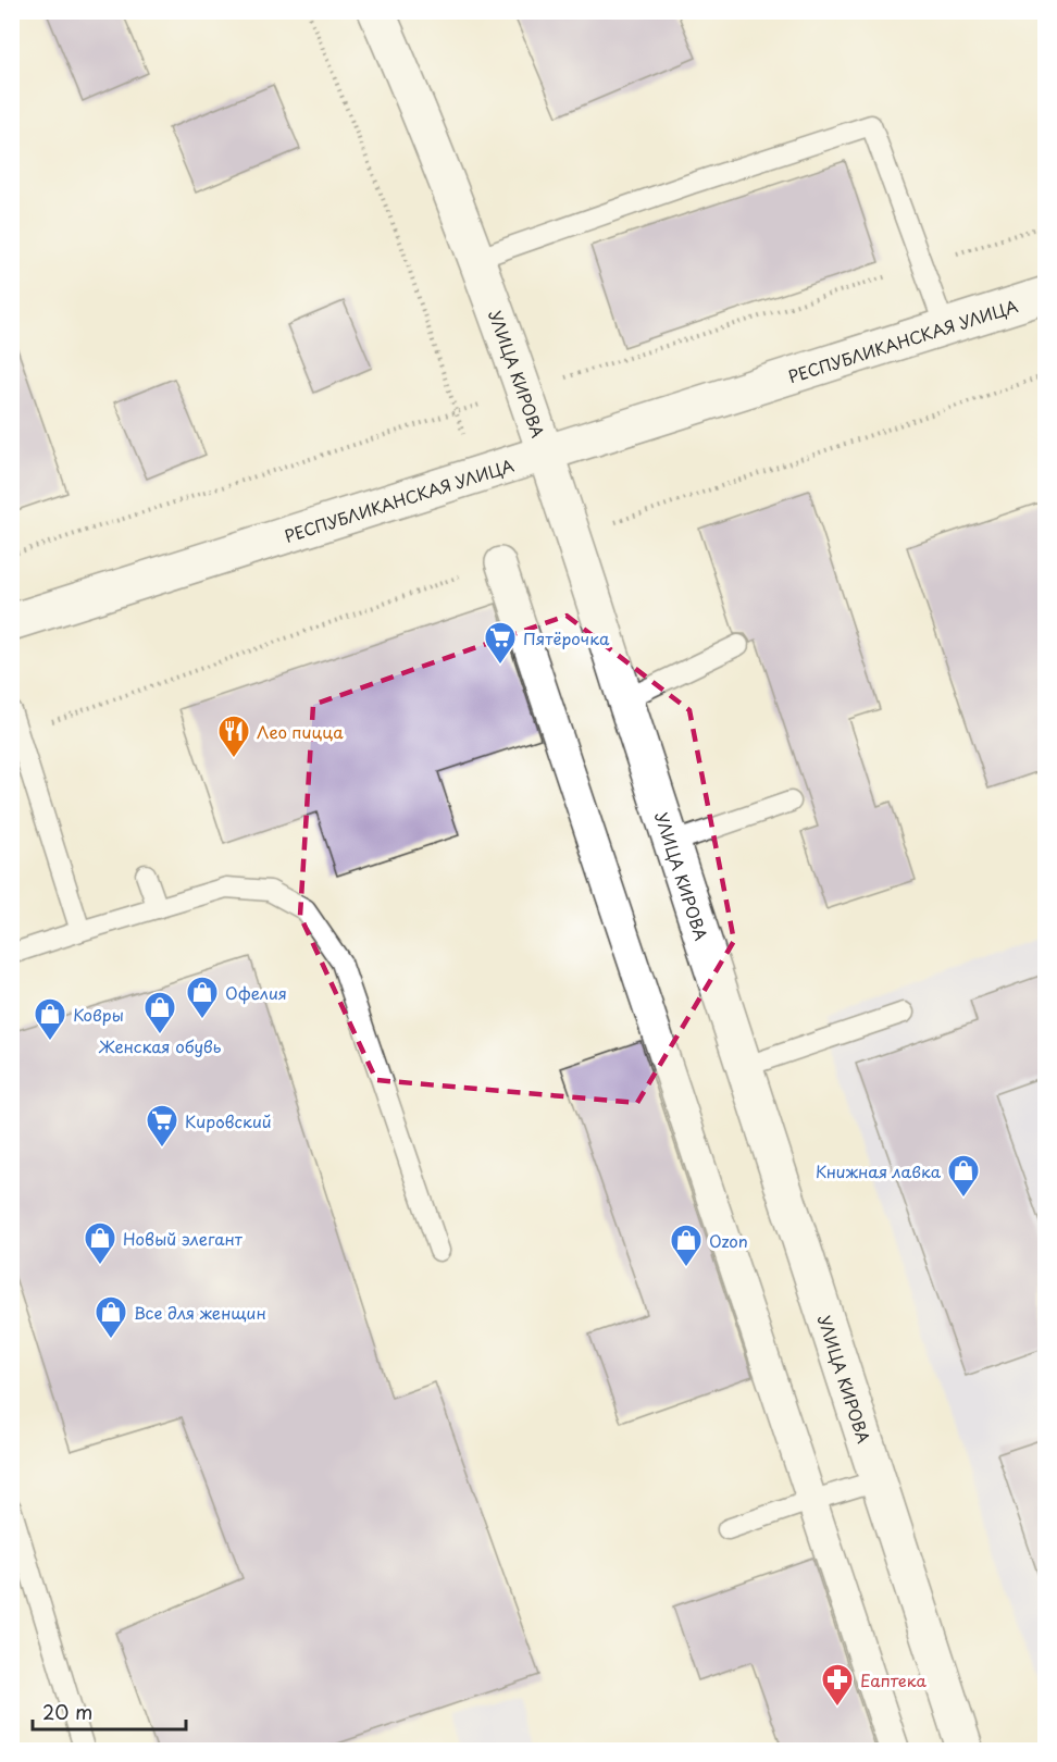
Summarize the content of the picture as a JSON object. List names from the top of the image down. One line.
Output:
{"streets":{"street":["РЕСПУБЛИКАНСКАЯ УЛИЦА","УЛИЦА КИРОВА"]},"crossings":[["РЕСПУБЛИКАНСКАЯ УЛИЦА","УЛИЦА КИРОВА"]],"places":{"supermarket":["Пятёрочка","Кировский"],"restaurant":["Лео пицца"],"shop":["Офелия","Женская обувь","Ковры","Книжная лавка","Новый элегант","Ozon","Все для женщин"],"pharmacy":["Еаптека"]},"scale_bar":"20 m"}
